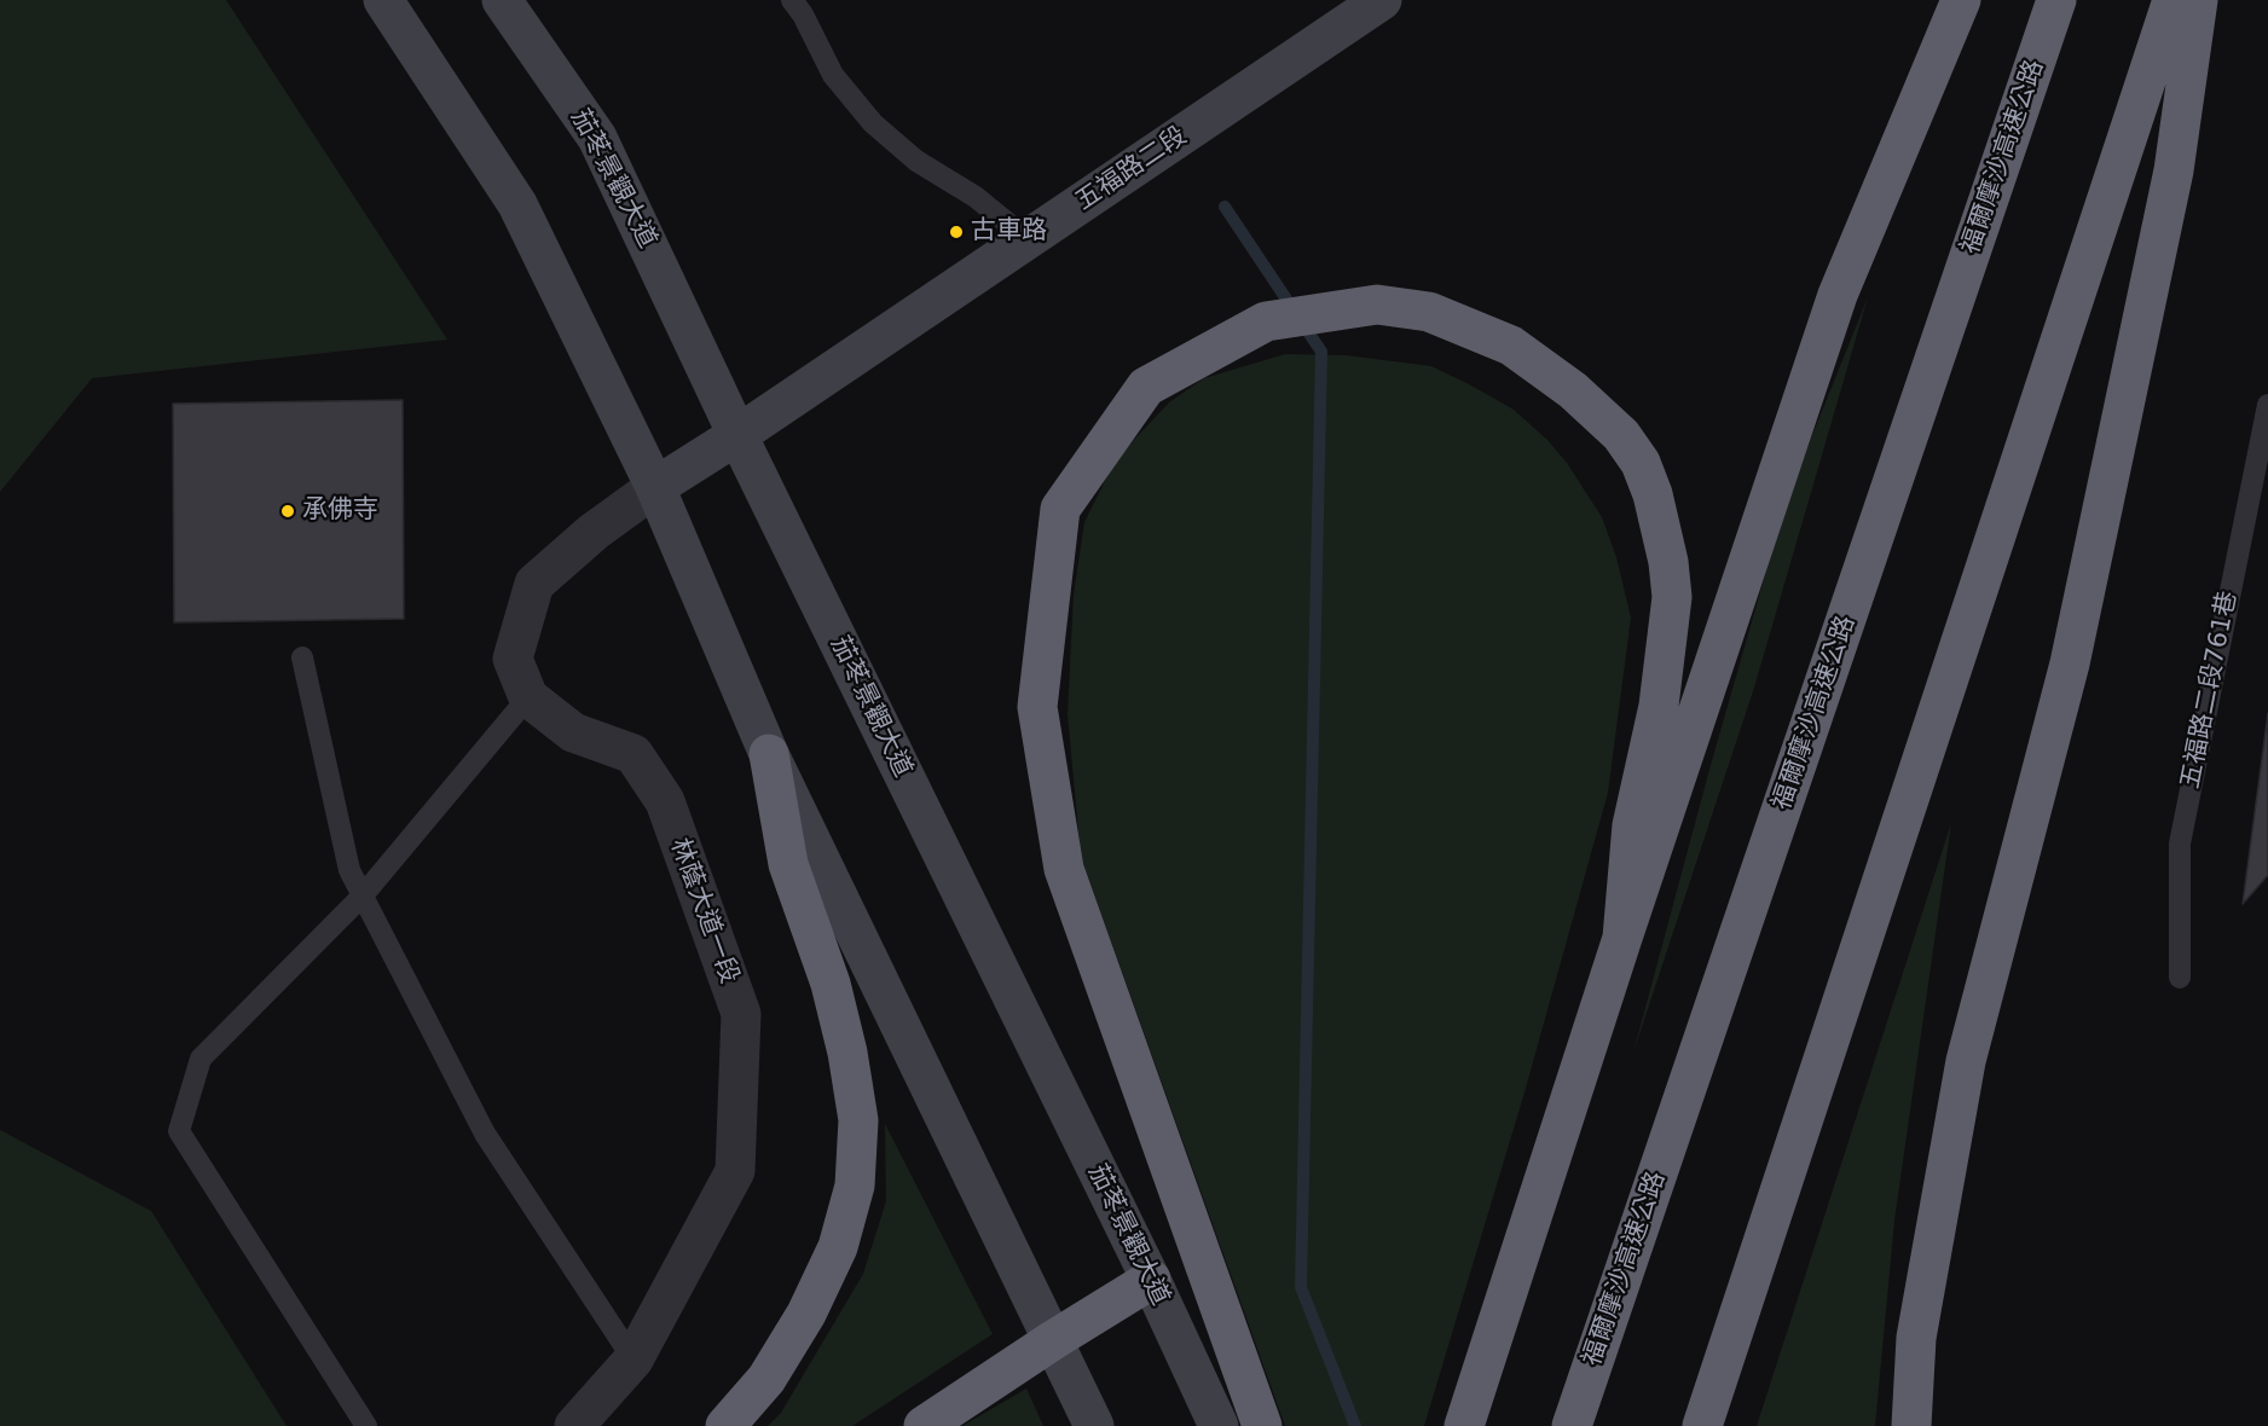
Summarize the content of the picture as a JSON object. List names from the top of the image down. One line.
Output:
{"streets":{"highway":["福爾摩沙高速公路"],"main road":["五福路二段","茄苳景觀大道"],"street":["林蔭大道一段"],"lane":["五福路二段761巷"]},"crossings":[["五福路二段","茄苳景觀大道"],["五福路二段","林蔭大道一段"]],"places":["古車路","承佛寺"]}
